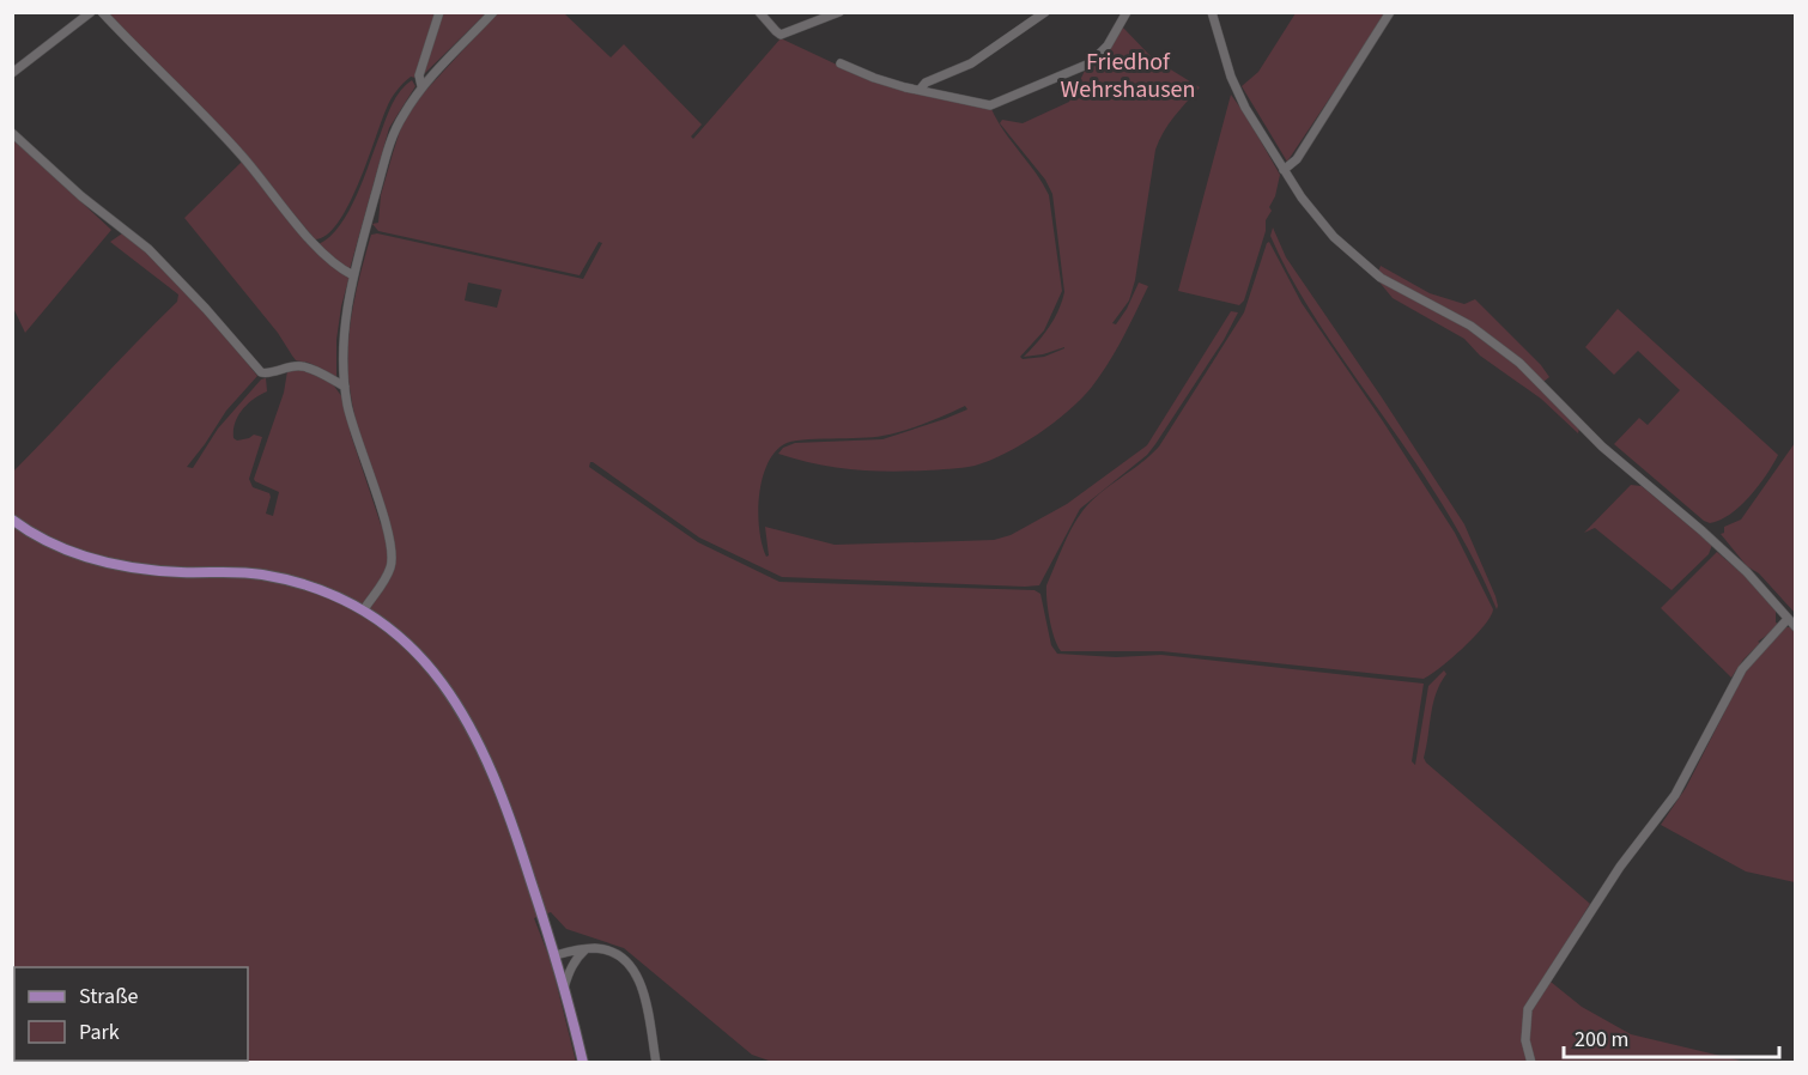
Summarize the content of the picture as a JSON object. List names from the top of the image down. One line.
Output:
{"parks":["Friedhof Wehrshausen"],"legend":["Straße","Park"],"scale_bar":"200 m"}
